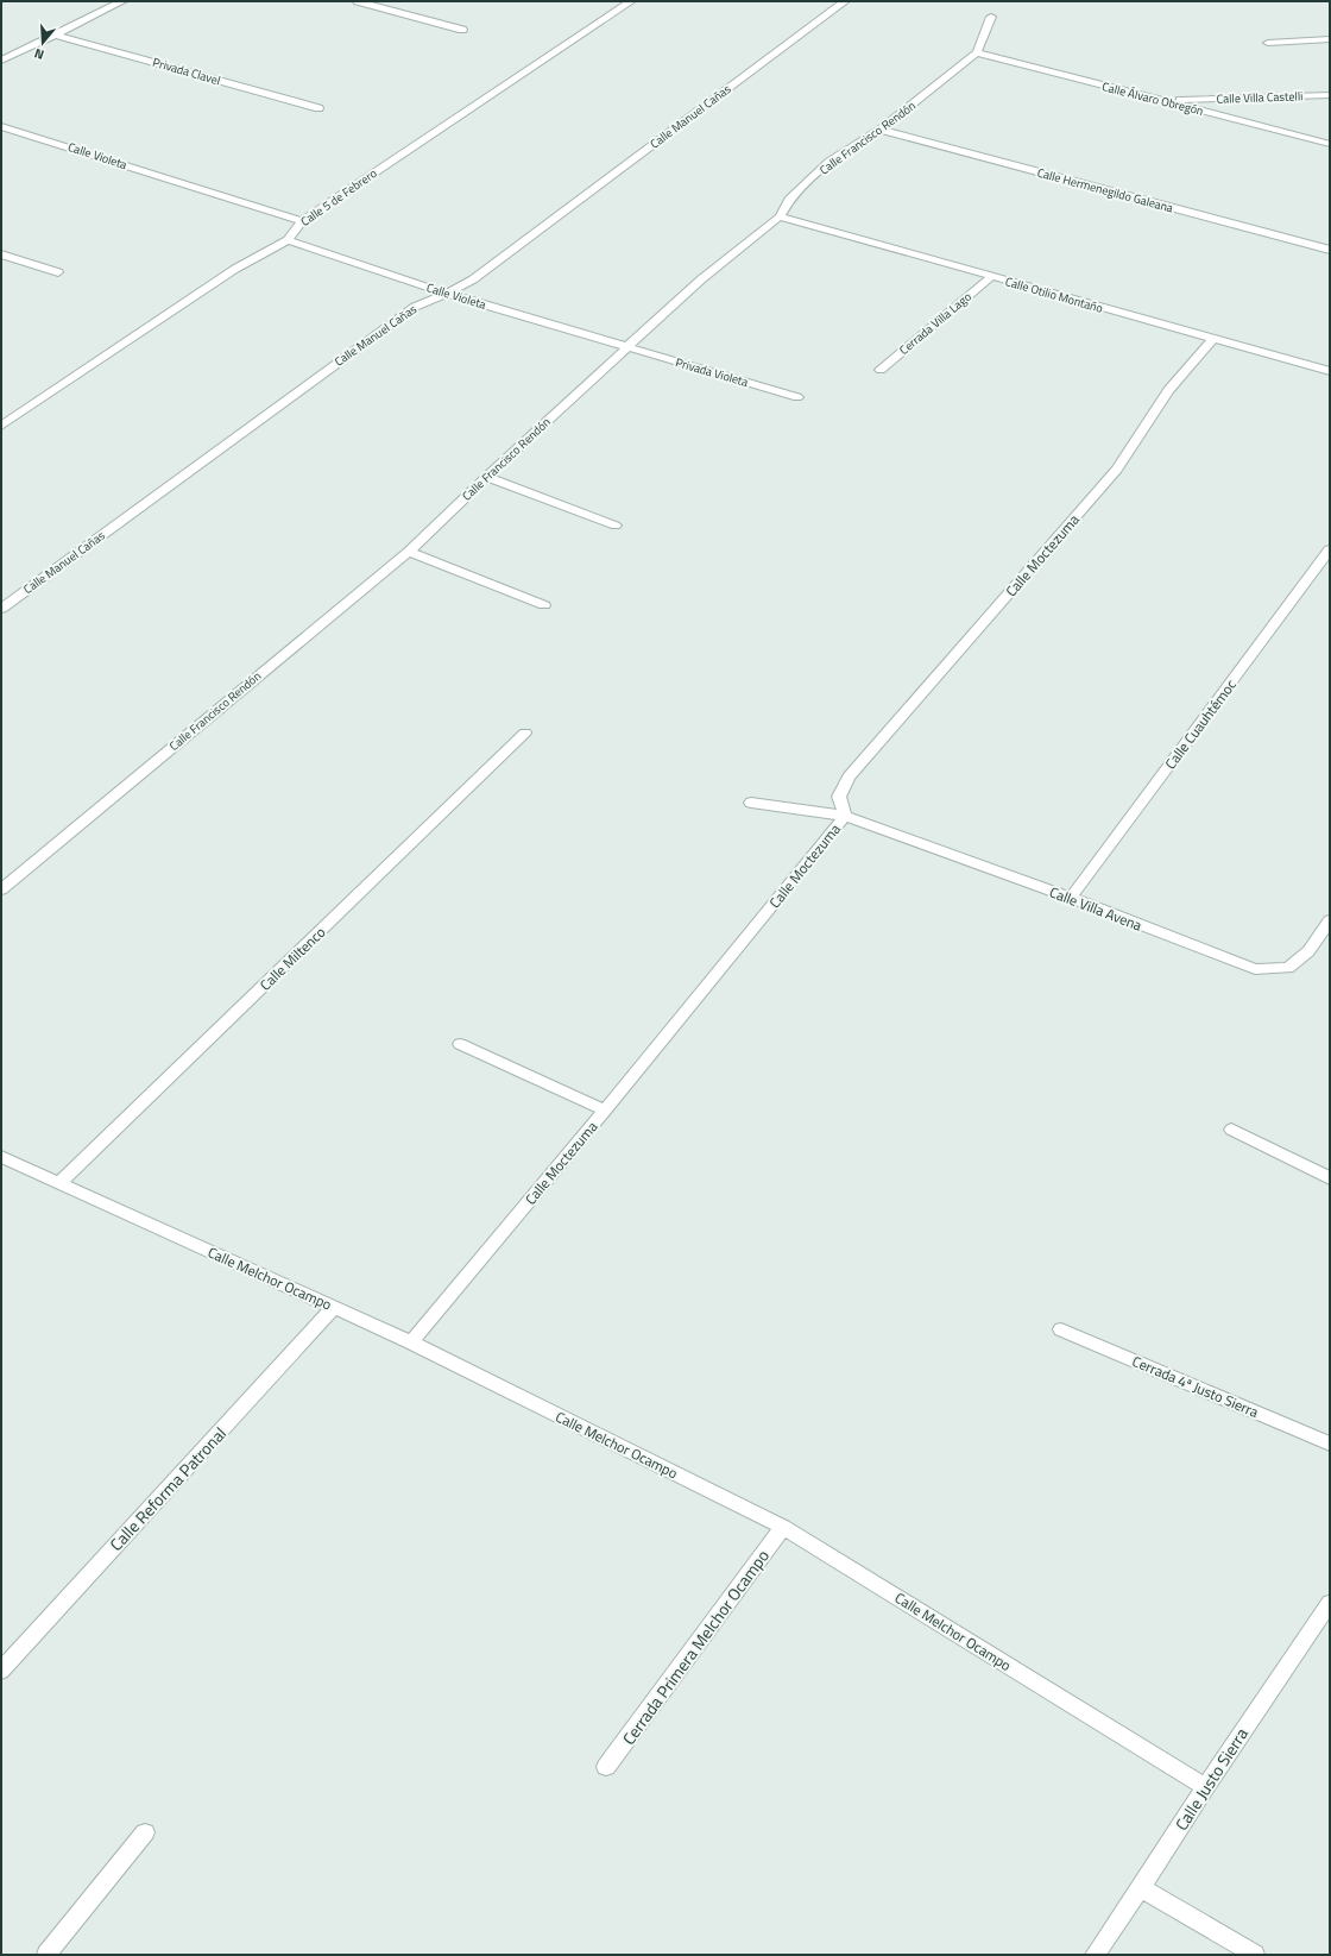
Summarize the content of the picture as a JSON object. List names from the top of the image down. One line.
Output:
{"streets":{"street":["Privada Clavel","Calle Villa Castelli","Calle Álvaro Obregón","Calle Manuel Cañas","Calle Francisco Rendón","Calle Violeta","Calle Hermenegildo Galeana","Calle 5 de Febrero","Calle Otilio Montaño","Cerrada Villa Lago","Privada Violeta","Calle Moctezuma","Calle Cuauhtémoc","Calle Villa Avena","Calle Miltenco","Calle Melchor Ocampo","Cerrada 4ª Justo Sierra","Calle Reforma Patronal","Cerrada Primera Melchor Ocampo","Calle Justo Sierra"]},"crossings":[["Calle Villa Castelli","Calle Álvaro Obregón"],["Calle Álvaro Obregón","Calle Francisco Rendón"],["Calle Manuel Cañas","Calle Violeta"],["Calle Francisco Rendón","Calle Violeta"],["Calle Francisco Rendón","Calle Hermenegildo Galeana"],["Calle Francisco Rendón","Calle Otilio Montaño"],["Calle Francisco Rendón","Privada Violeta"],["Calle Violeta","Calle 5 de Febrero"],["Calle Violeta","Privada Violeta"],["Calle Otilio Montaño","Cerrada Villa Lago"],["Calle Otilio Montaño","Calle Moctezuma"],["Calle Moctezuma","Calle Villa Avena"],["Calle Moctezuma","Calle Melchor Ocampo"],["Calle Cuauhtémoc","Calle Villa Avena"],["Calle Miltenco","Calle Melchor Ocampo"],["Calle Melchor Ocampo","Calle Reforma Patronal"],["Calle Melchor Ocampo","Cerrada Primera Melchor Ocampo"],["Calle Melchor Ocampo","Calle Justo Sierra"]],"north":"bottom"}
